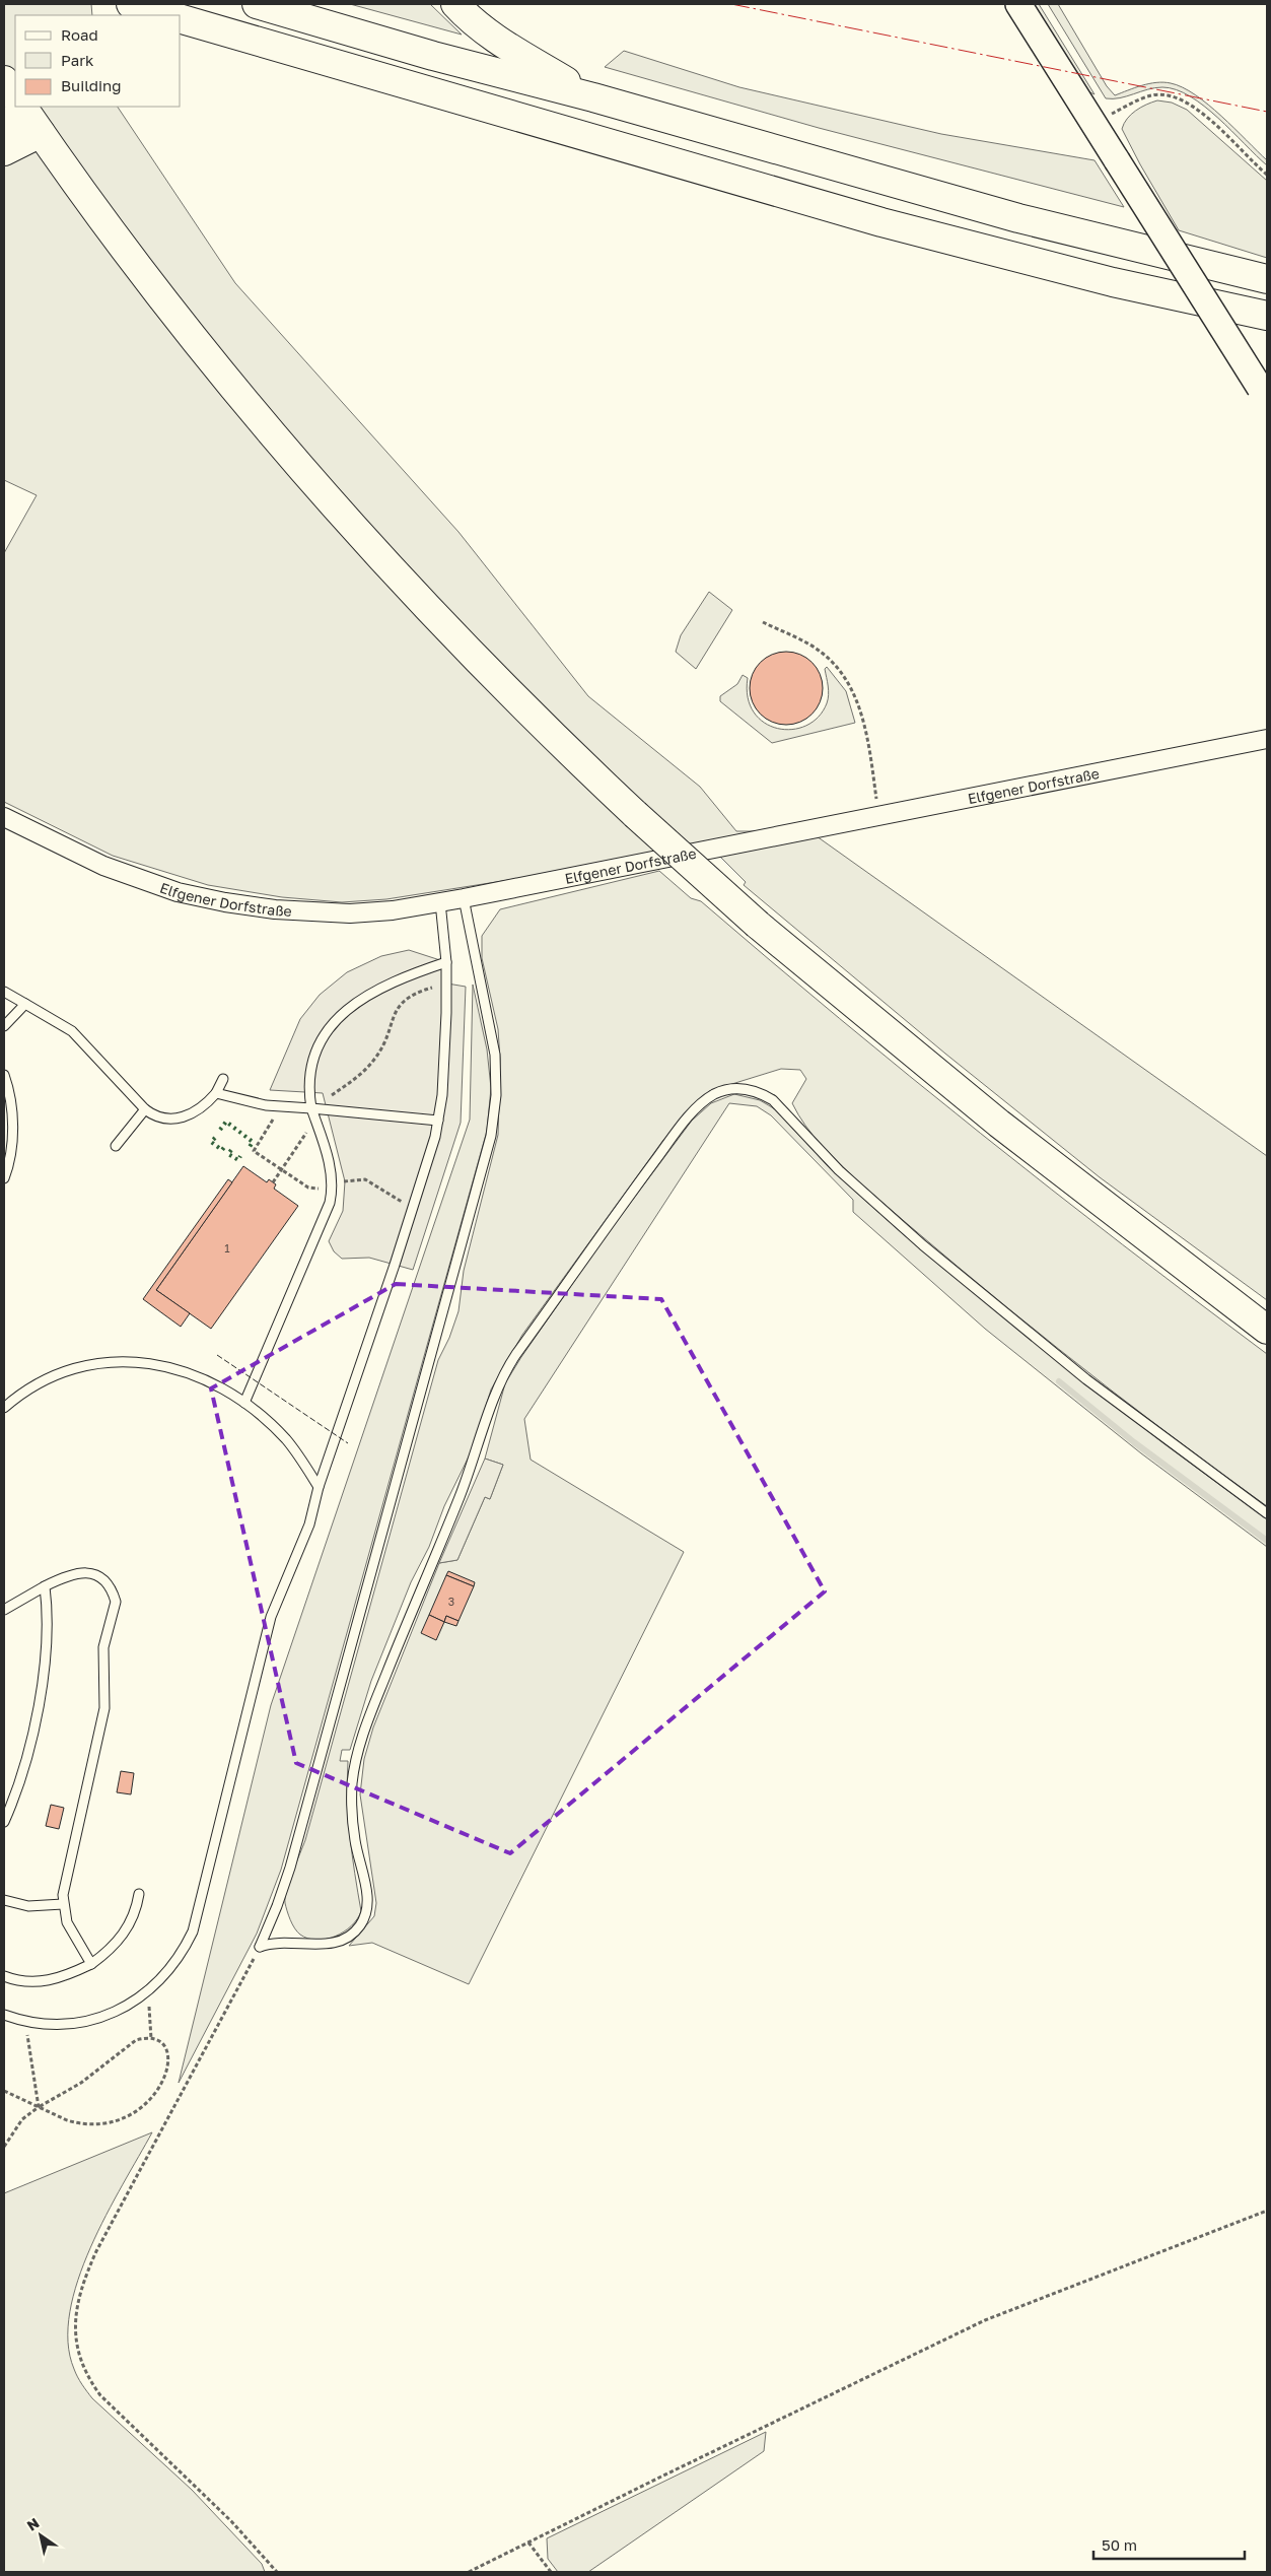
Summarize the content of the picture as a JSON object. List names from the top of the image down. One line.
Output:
{"streets":{"street":["Elfgener Dorfstraße"]},"house_numbers":["1","3"],"legend":["Road","Park","Building"],"scale_bar":"50 m","north":"top left"}
